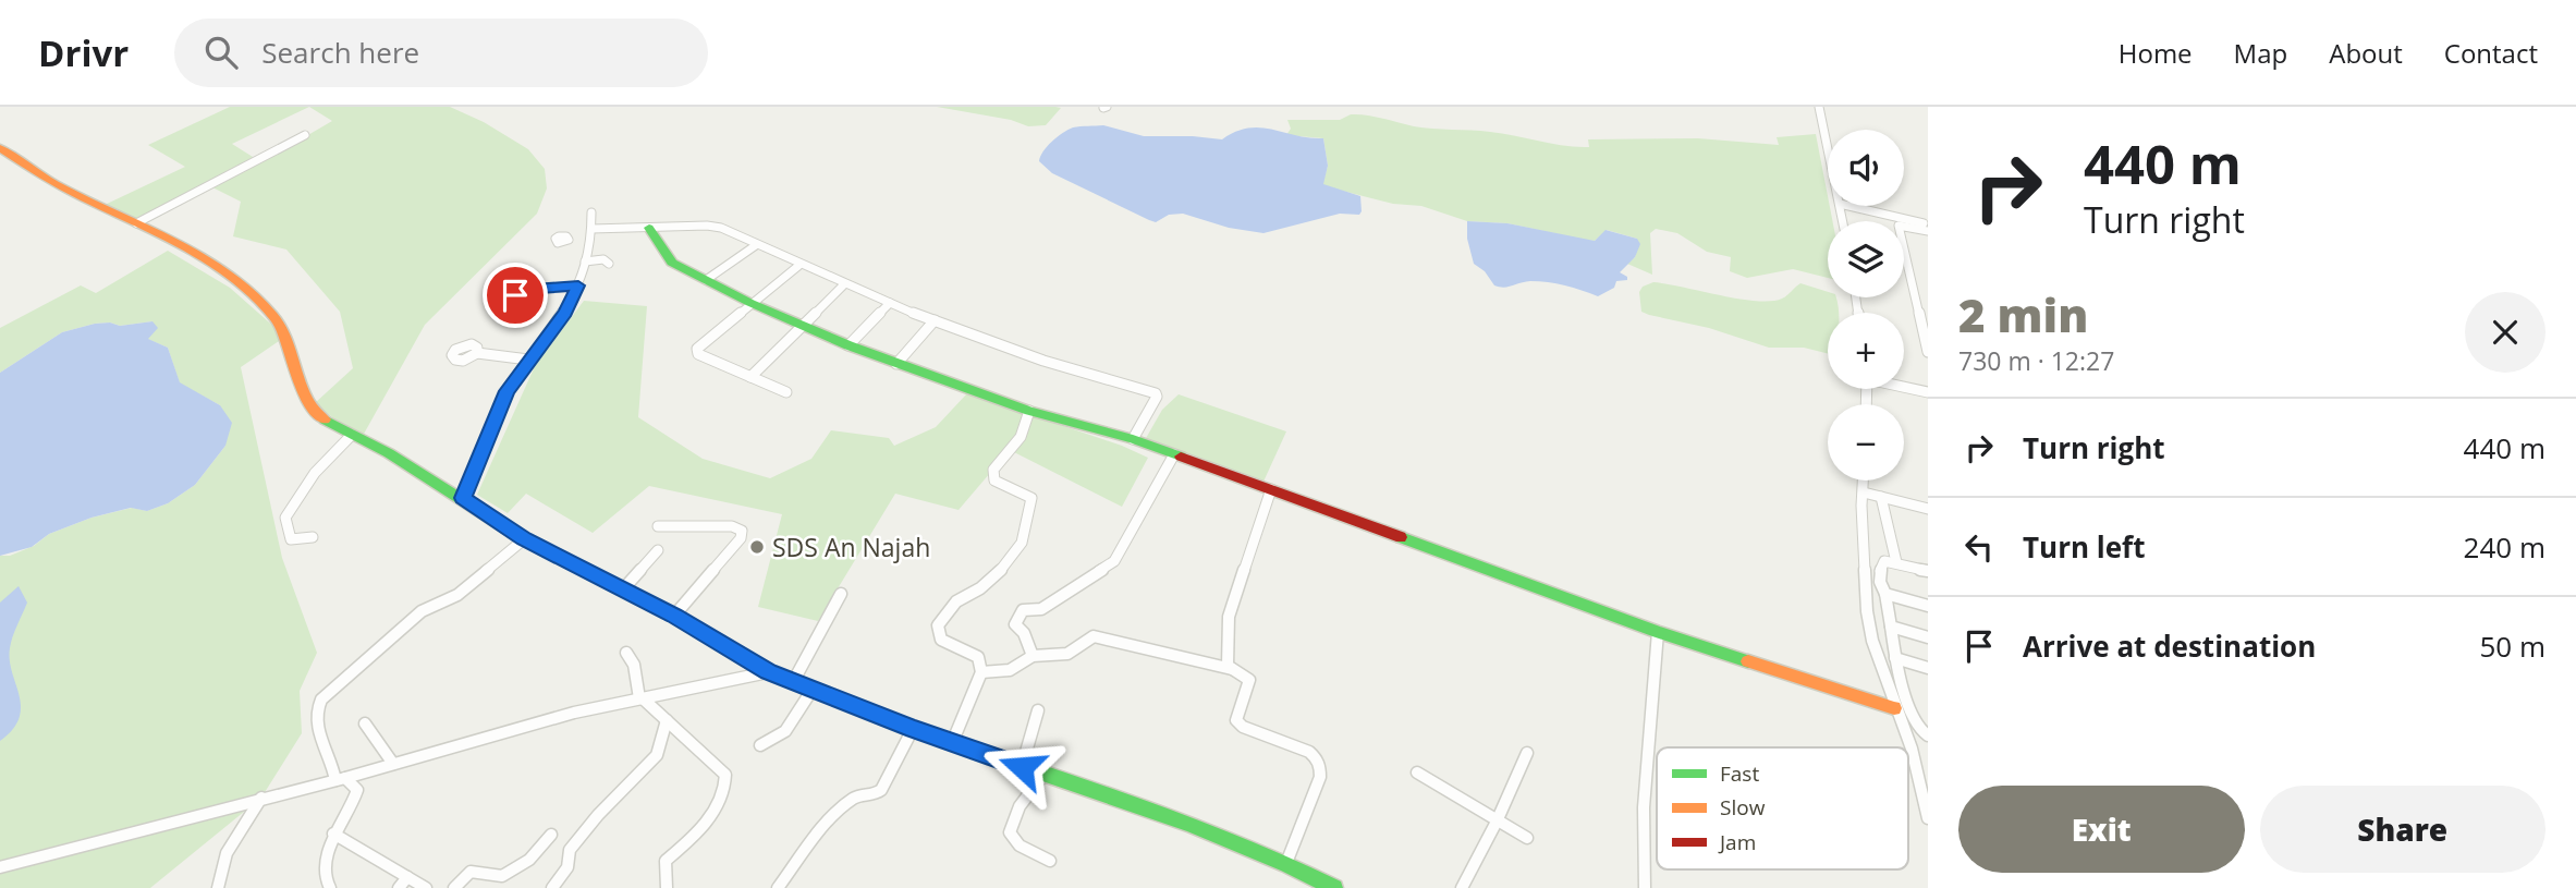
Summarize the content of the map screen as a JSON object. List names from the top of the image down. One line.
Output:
{"places":["SDS An Najah"],"legend":["Fast","Slow","Jam"],"page":{"header":"Drivr","search":"Search here","nav":["Home","Map","About","Contact"],"turn":["440 m","Turn right"],"map_buttons":["+","−"],"heading":["2 min","730 m · 12:27"],"list":[{"name":"Turn right","value":"440 m"},{"name":"Turn left","value":"240 m"},{"name":"Arrive at destination","value":"50 m"}],"buttons":["Exit","Share"]}}
